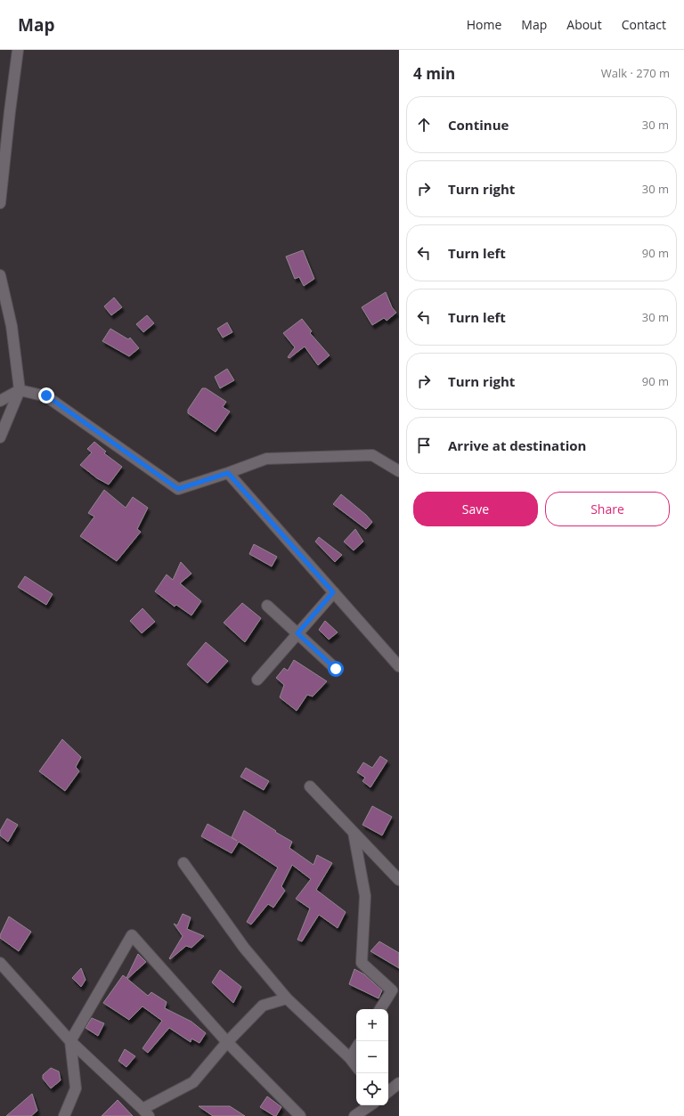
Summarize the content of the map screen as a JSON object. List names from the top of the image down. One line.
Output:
{"page":{"header":"Map","nav":["Home","Map","About","Contact"],"heading":["4 min","Walk · 270 m"],"list":[["Continue","30 m"],["Turn right","30 m"],["Turn left","90 m"],["Turn left","30 m"],["Turn right","90 m"],"Arrive at destination"],"buttons":["Save","Share"],"map_buttons":["+","−"]}}
